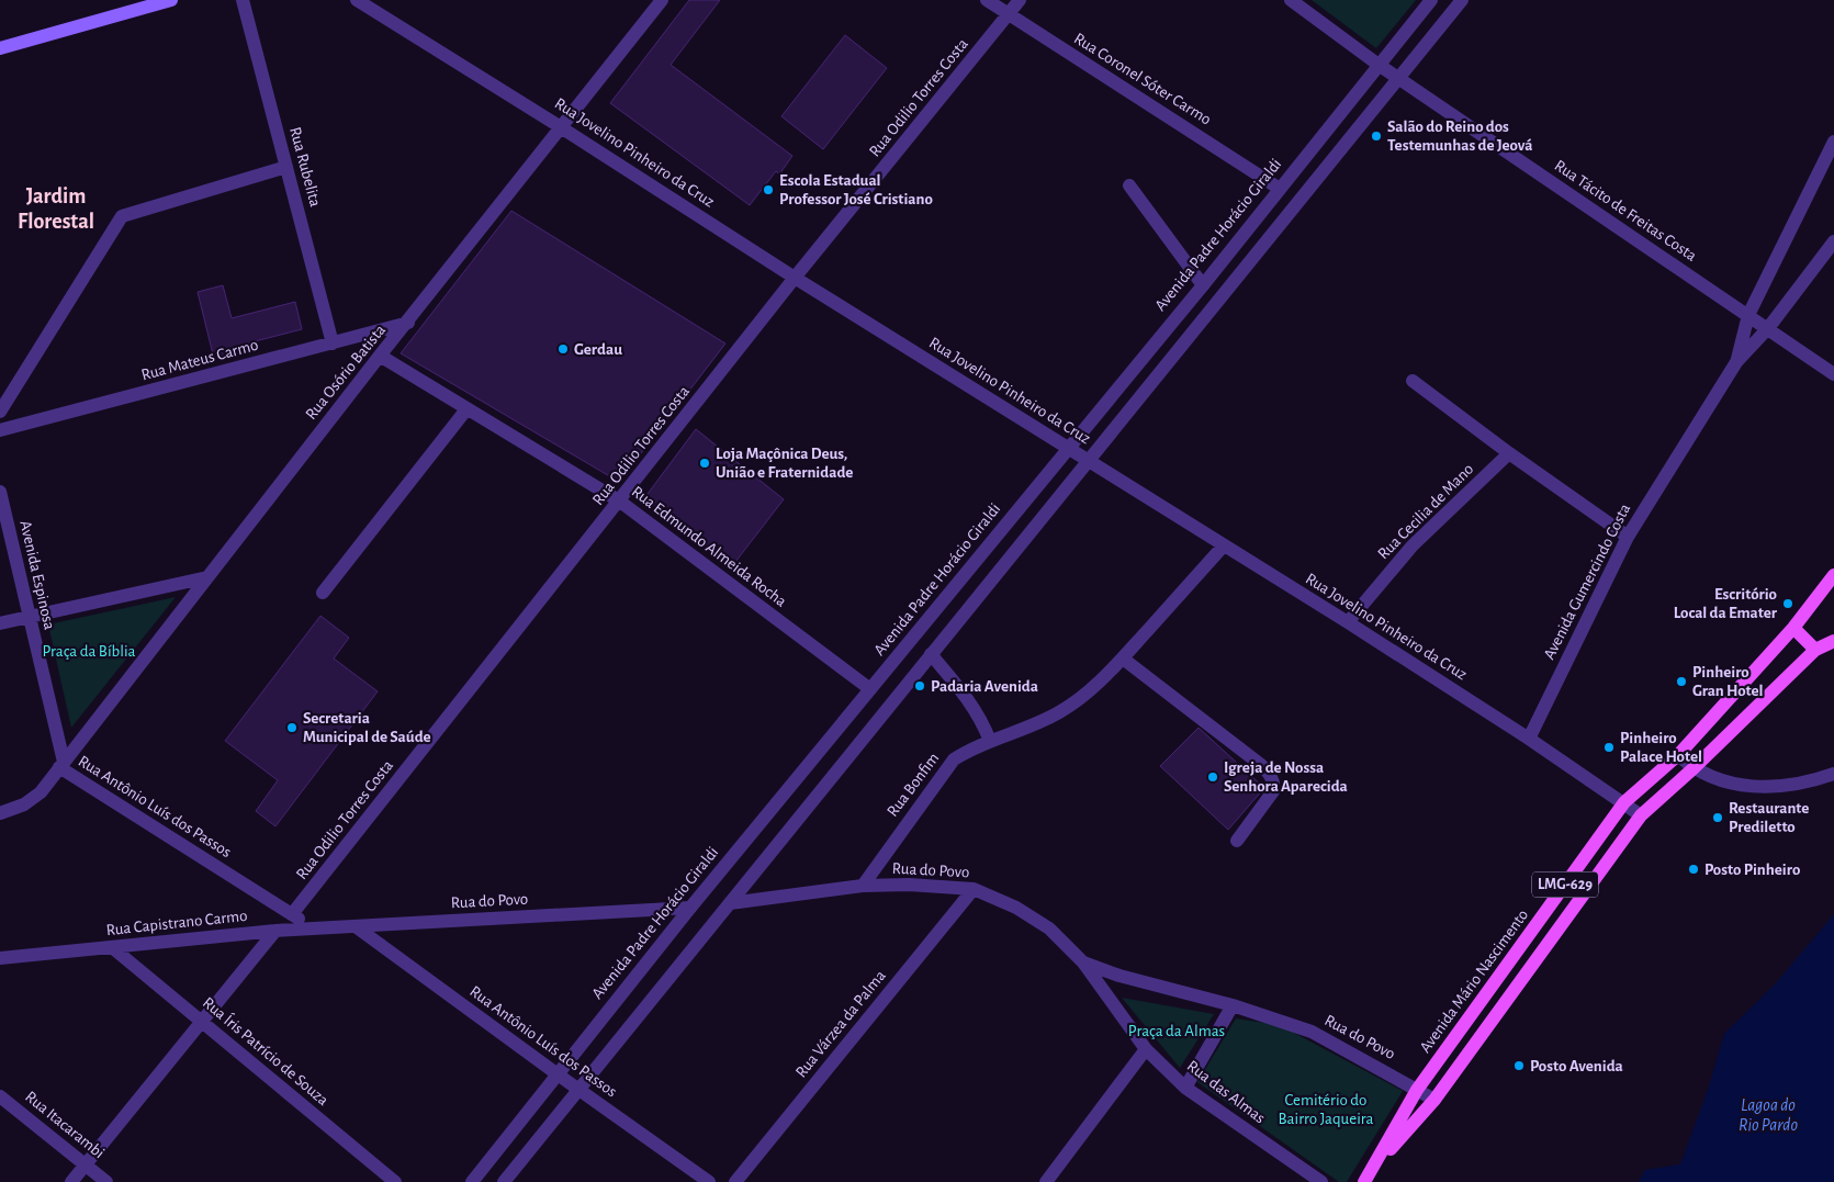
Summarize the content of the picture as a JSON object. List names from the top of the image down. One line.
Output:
{"streets":{"main road":["LMG-629","Avenida Mário Nascimento"],"street":["Rua Coronel Sóter Carmo","Rua Odilio Torres Costa","Rua Jovelino Pinheiro da Cruz","Rua Rubelita","Rua Tácito de Freitas Costa","Avenida Padre Horácio Giraldi","Rua Mateus Carmo","Rua Osório Batista","Rua Cecilia de Mano","Rua Edmundo Almeida Rocha","Avenida Espinosa","Avenida Gumercindo Costa","Rua Bonfim","Rua Antônio Luís dos Passos","Rua do Povo","Rua Capistrano Carmo","Rua Várzea da Palma","Rua Íris Patrício de Souza","Rua das Almas","Rua Itacarambi"]},"crossings":[["Rua Coronel Sóter Carmo","Rua Odilio Torres Costa"],["Rua Coronel Sóter Carmo","Avenida Padre Horácio Giraldi"],["Rua Odilio Torres Costa","Rua Jovelino Pinheiro da Cruz"],["Rua Odilio Torres Costa","Rua Edmundo Almeida Rocha"],["Rua Odilio Torres Costa","Rua Antônio Luís dos Passos"],["Rua Jovelino Pinheiro da Cruz","Avenida Padre Horácio Giraldi"],["Rua Jovelino Pinheiro da Cruz","Rua Osório Batista"],["Rua Jovelino Pinheiro da Cruz","Rua Cecilia de Mano"],["Rua Jovelino Pinheiro da Cruz","Avenida Gumercindo Costa"],["Rua Jovelino Pinheiro da Cruz","Rua Bonfim"],["Rua Jovelino Pinheiro da Cruz","Avenida Mário Nascimento"],["Rua Rubelita","Rua Mateus Carmo"],["Rua Tácito de Freitas Costa","Avenida Padre Horácio Giraldi"],["Rua Tácito de Freitas Costa","Avenida Gumercindo Costa"],["Avenida Padre Horácio Giraldi","Rua Edmundo Almeida Rocha"],["Avenida Padre Horácio Giraldi","Rua Antônio Luís dos Passos"],["Avenida Padre Horácio Giraldi","Rua do Povo"],["Rua Mateus Carmo","Rua Osório Batista"],["Rua Osório Batista","Rua Edmundo Almeida Rocha"],["Rua Osório Batista","Avenida Espinosa"],["Rua Osório Batista","Rua Antônio Luís dos Passos"],["Avenida Espinosa","Rua Antônio Luís dos Passos"],["Rua Bonfim","Rua do Povo"],["Rua Antônio Luís dos Passos","Rua do Povo"],["Rua Antônio Luís dos Passos","Rua Capistrano Carmo"],["Rua do Povo","Rua Capistrano Carmo"],["Rua do Povo","Avenida Mário Nascimento"],["Rua do Povo","Rua Várzea da Palma"],["Rua do Povo","Rua das Almas"],["LMG-629","Avenida Mário Nascimento"],["Rua Capistrano Carmo","Rua Íris Patrício de Souza"]],"districts":["Jardim Florestal"],"water":["Lagoa do Rio Pardo"],"parks":["Praça da Bíblia","Praça da Almas","Cemitério do Bairro Jaqueira"],"places":["Salão do Reino dos Testemunhas de Jeová","Escola Estadual Professor José Cristiano","Gerdau","Loja Maçônica Deus, União e Fraternidade","Escritório Local da Emater","Pinheiro Gran Hotel","Padaria Avenida","Secretaria Municipal de Saúde","Pinheiro Palace Hotel","Igreja de Nossa Senhora Aparecida","Restaurante Prediletto","Posto Pinheiro","Posto Avenida"]}
